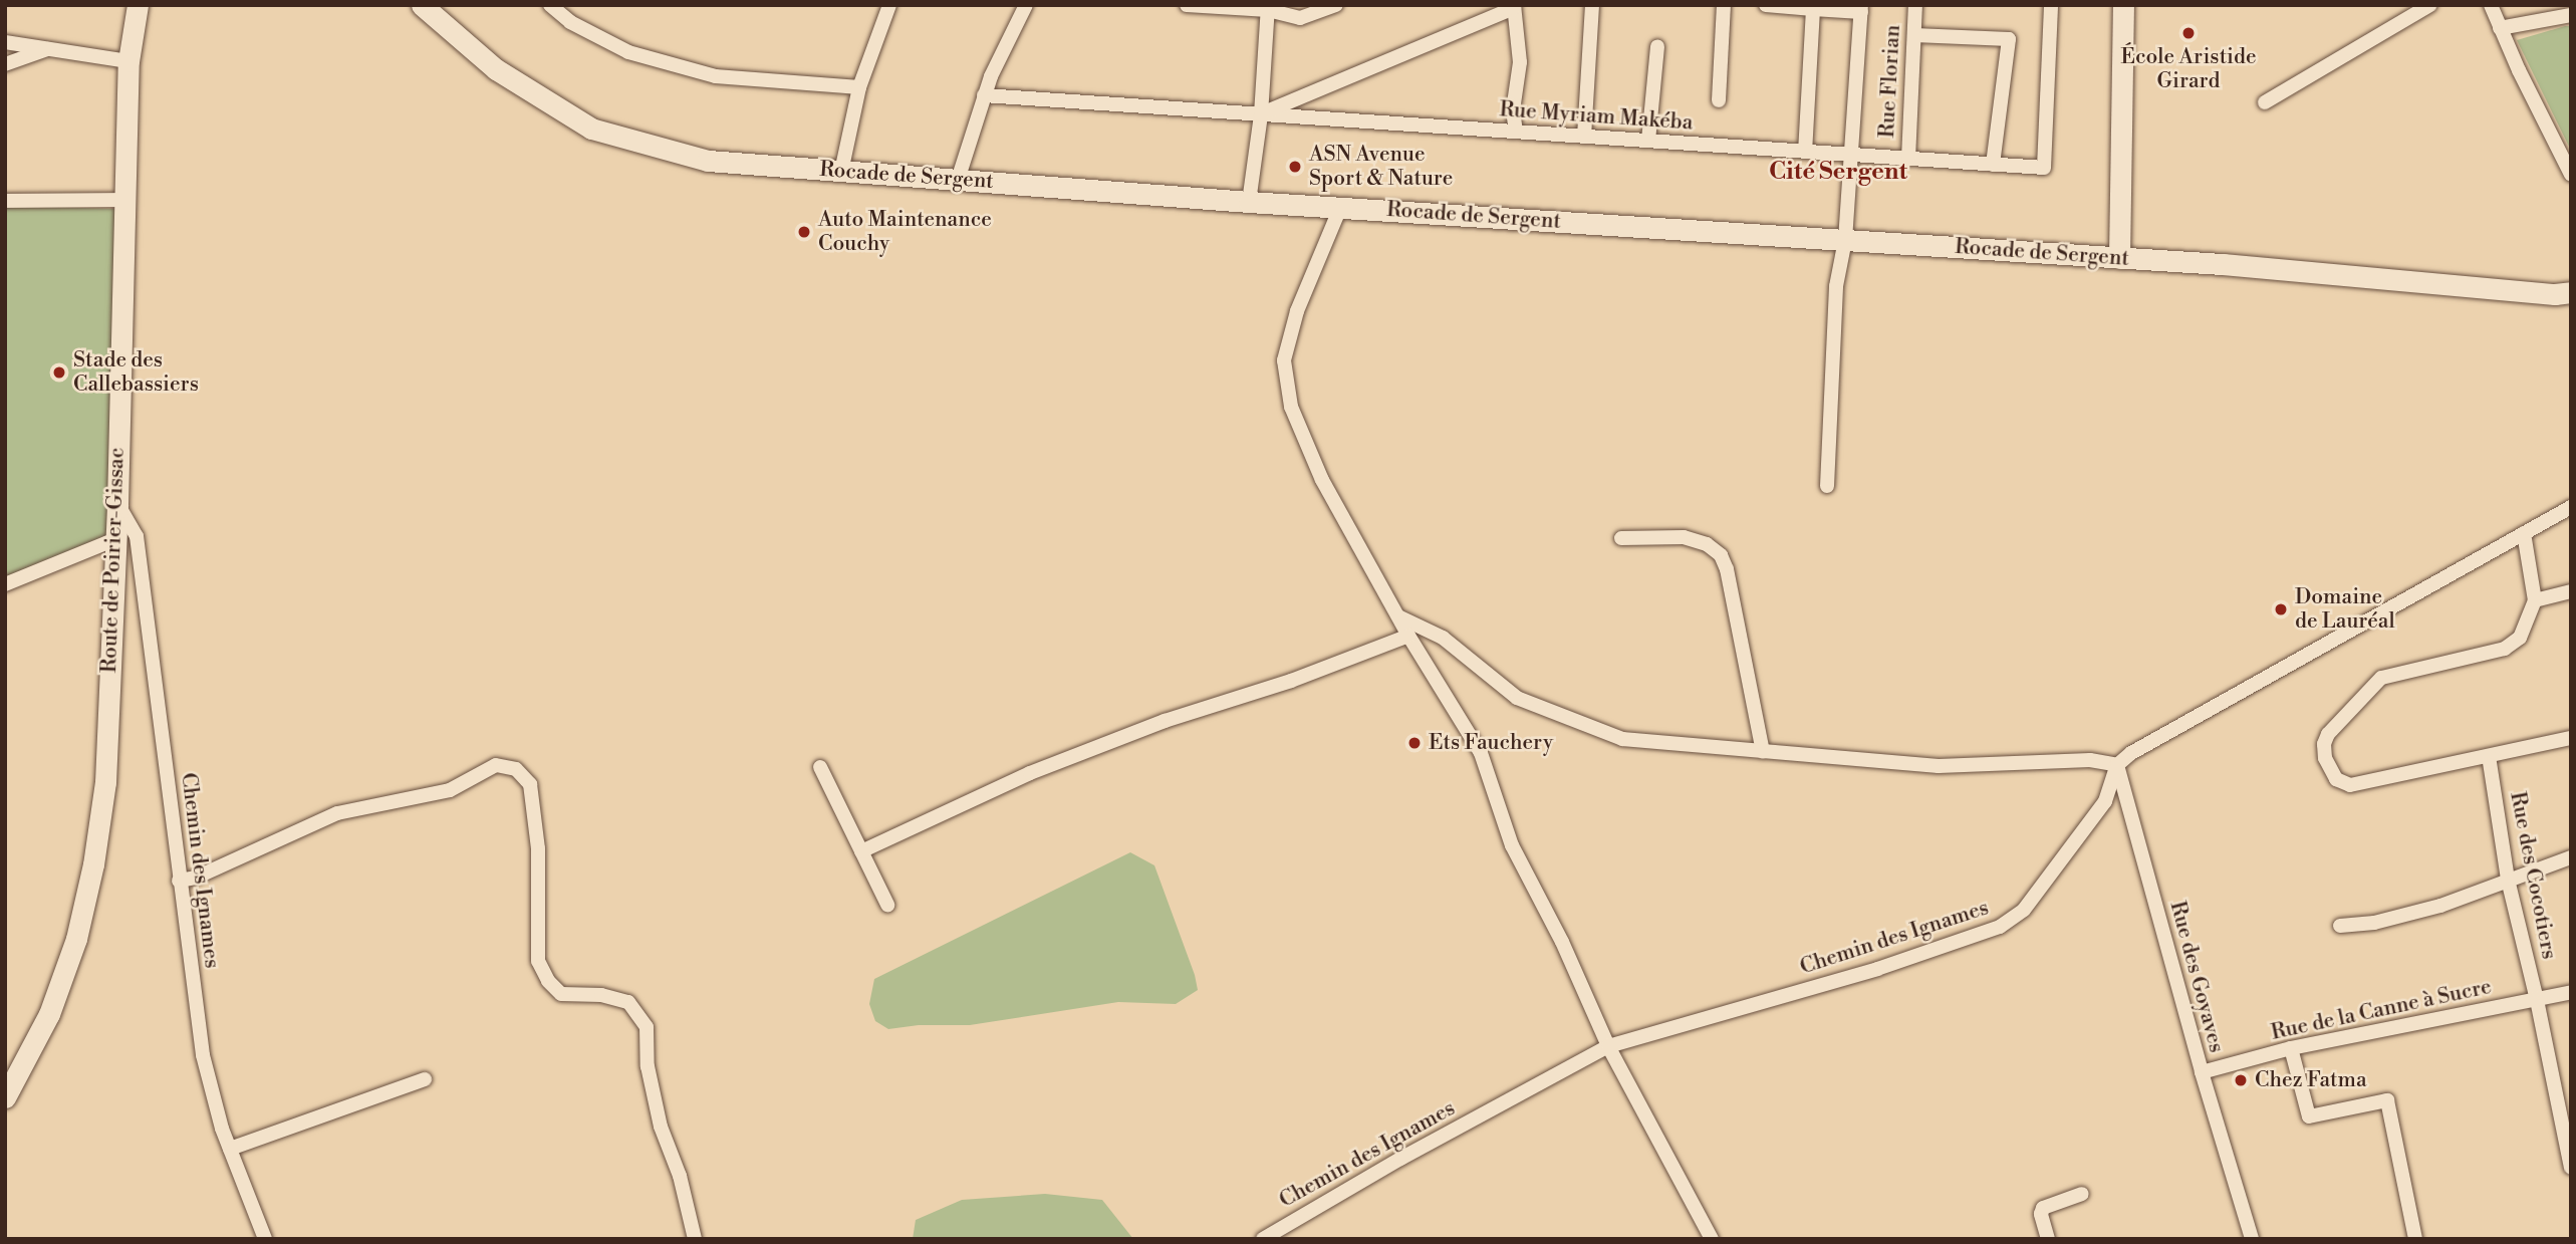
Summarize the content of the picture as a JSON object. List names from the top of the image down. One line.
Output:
{"streets":{"main road":["Rocade de Sergent","Route de Poirier-Gissac"],"street":["Rue Florian","Rue Myriam Makéba","Chemin des Ignames","Rue des Cocotiers","Rue des Goyaves","Rue de la Canne à Sucre"]},"crossings":[["Rue Florian","Rue Myriam Makéba"],["Route de Poirier-Gissac","Chemin des Ignames"],["Chemin des Ignames","Rue des Goyaves"],["Rue des Cocotiers","Rue de la Canne à Sucre"],["Rue des Goyaves","Rue de la Canne à Sucre"]],"districts":["Cité Sergent"],"places":["École Aristide Girard","ASN Avenue Sport & Nature","Auto Maintenance Couchy","Stade des Callebassiers","Domaine de Lauréal","Ets Fauchery","Chez Fatma"]}
